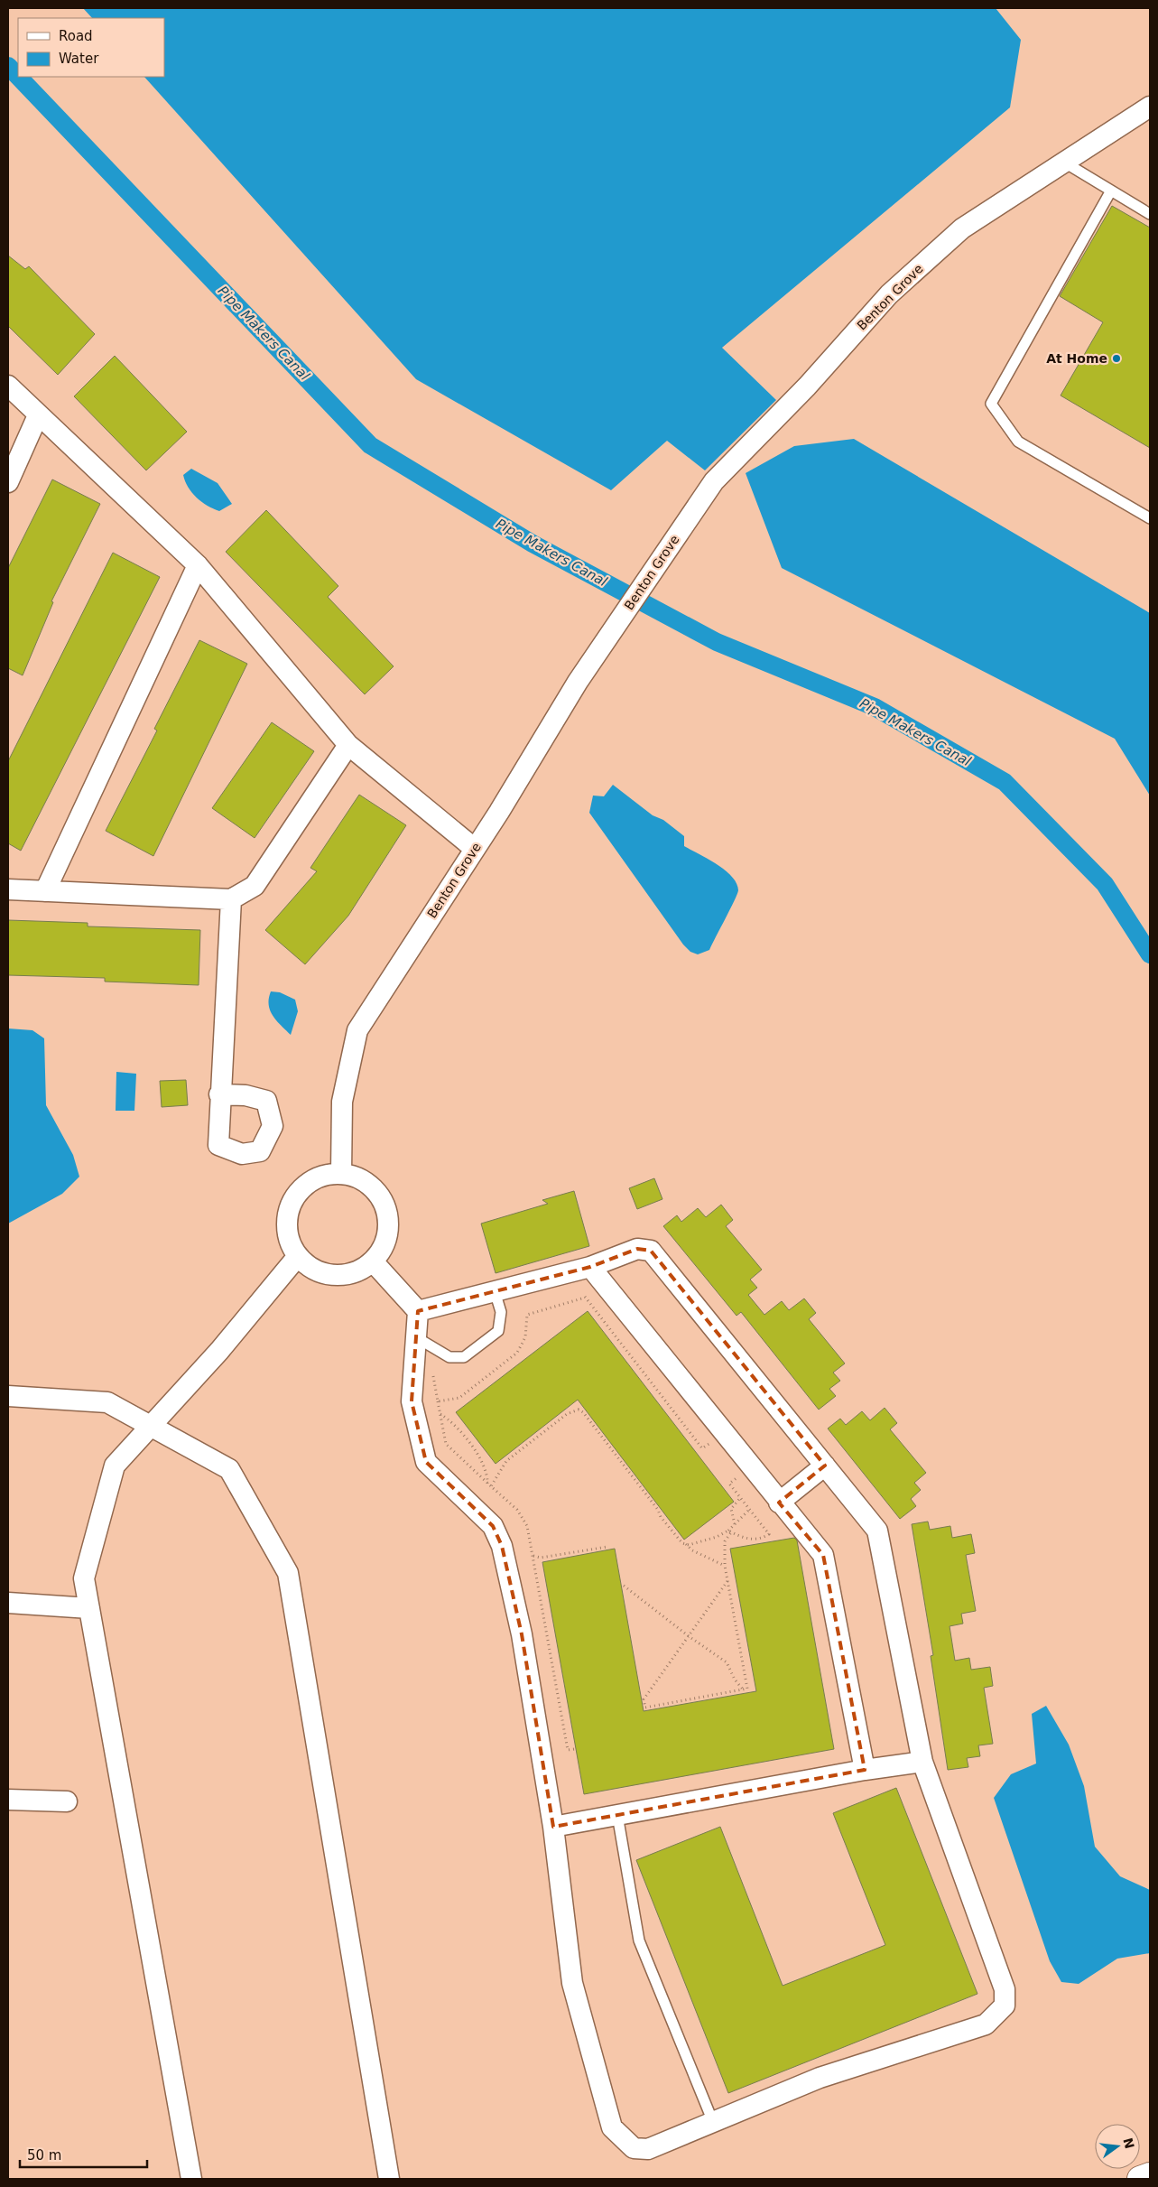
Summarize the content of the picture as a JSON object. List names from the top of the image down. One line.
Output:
{"streets":{"street":["Benton Grove"]},"water":["Pipe Makers Canal"],"places":["At Home"],"legend":["Road","Water"],"scale_bar":"50 m","north":"right"}
